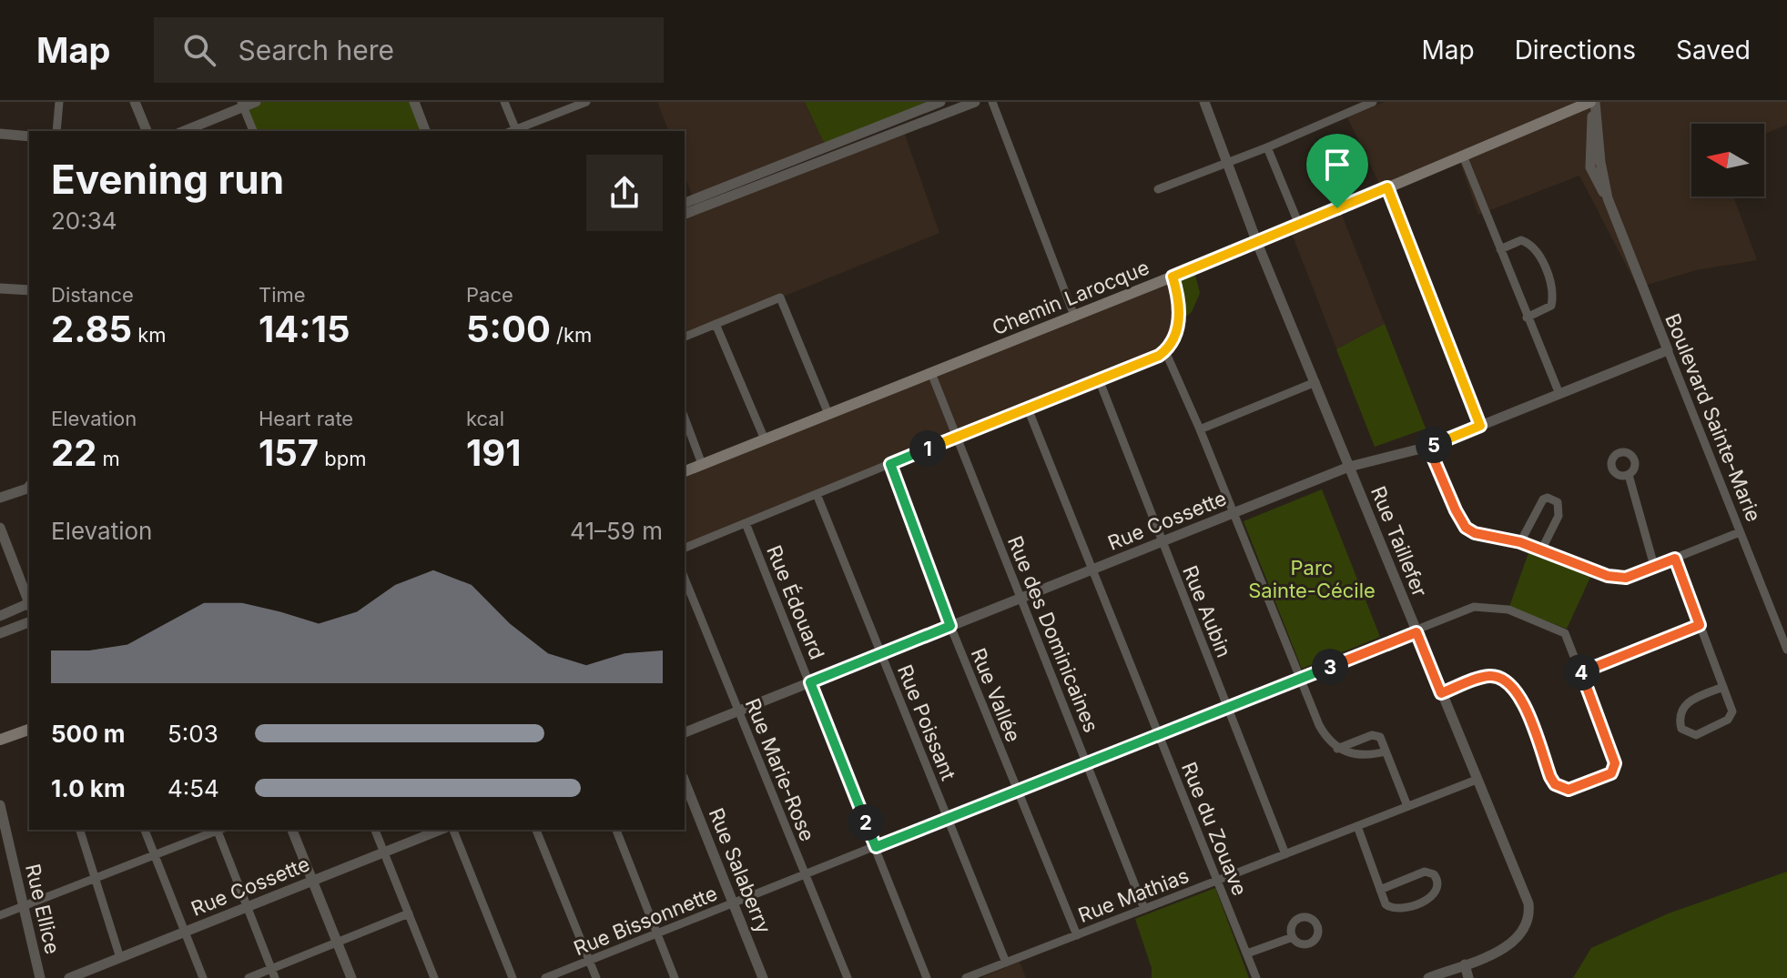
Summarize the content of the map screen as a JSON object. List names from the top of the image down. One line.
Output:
{"streets":{"main road":["Chemin Larocque"],"street":["Boulevard Sainte-Marie","Rue Cossette","Rue Taillefer","Rue Édouard","Rue Aubin","Rue des Dominicaines","Rue Vallée","Rue Poissant","Rue Marie-Rose","Rue du Zouave","Rue Salaberry","Rue Mathias","Rue Ellice","Rue Bissonnette"]},"crossings":[["Chemin Larocque","Boulevard Sainte-Marie"],["Chemin Larocque","Rue Taillefer"],["Chemin Larocque","Rue des Dominicaines"],["Boulevard Sainte-Marie","Rue Cossette"],["Rue Cossette","Rue Taillefer"],["Rue Cossette","Rue Édouard"],["Rue Cossette","Rue Aubin"],["Rue Cossette","Rue des Dominicaines"],["Rue Cossette","Rue Vallée"],["Rue Cossette","Rue Poissant"],["Rue Cossette","Rue Marie-Rose"],["Rue Cossette","Rue du Zouave"],["Rue Taillefer","Rue Mathias"],["Rue Taillefer","Rue Bissonnette"],["Rue Édouard","Rue Bissonnette"],["Rue Aubin","Rue Mathias"],["Rue Aubin","Rue Bissonnette"],["Rue des Dominicaines","Rue Mathias"],["Rue des Dominicaines","Rue Bissonnette"],["Rue Vallée","Rue Mathias"],["Rue Vallée","Rue Bissonnette"],["Rue Poissant","Rue Mathias"],["Rue Poissant","Rue Bissonnette"],["Rue Marie-Rose","Rue Bissonnette"],["Rue du Zouave","Rue Mathias"],["Rue du Zouave","Rue Bissonnette"],["Rue Salaberry","Rue Bissonnette"]],"parks":["Parc Sainte-Cécile"],"north":"left","page":{"header":"Map","search":"Search here","nav":["Map","Directions","Saved"],"heading":["Evening run","20:34"],"stats":[["Distance","2.85 km"],["Time","14:15"],["Pace","5:00 /km"],["Elevation","22 m"],["Heart rate","157 bpm"],["kcal","191"]],"pins":["5","1","3","4","2"],"chart":["Elevation","41–59 m"],"list":[{"name":"500 m","note":"5:03"},{"name":"1.0 km","note":"4:54"}]}}
